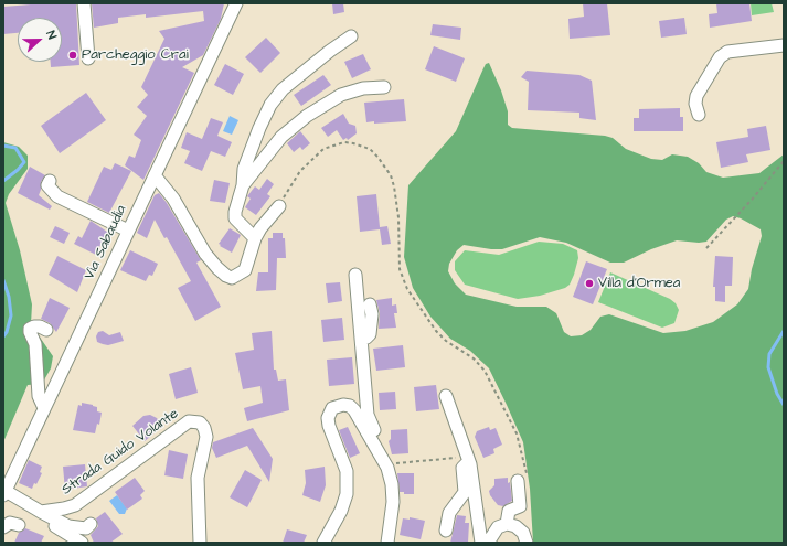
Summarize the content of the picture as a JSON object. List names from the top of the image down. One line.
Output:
{"streets":{"street":["Via Sabaudia","Strada Guido Volante"]},"places":["Parcheggio Crai","Villa d'Ormea"],"north":"right"}
